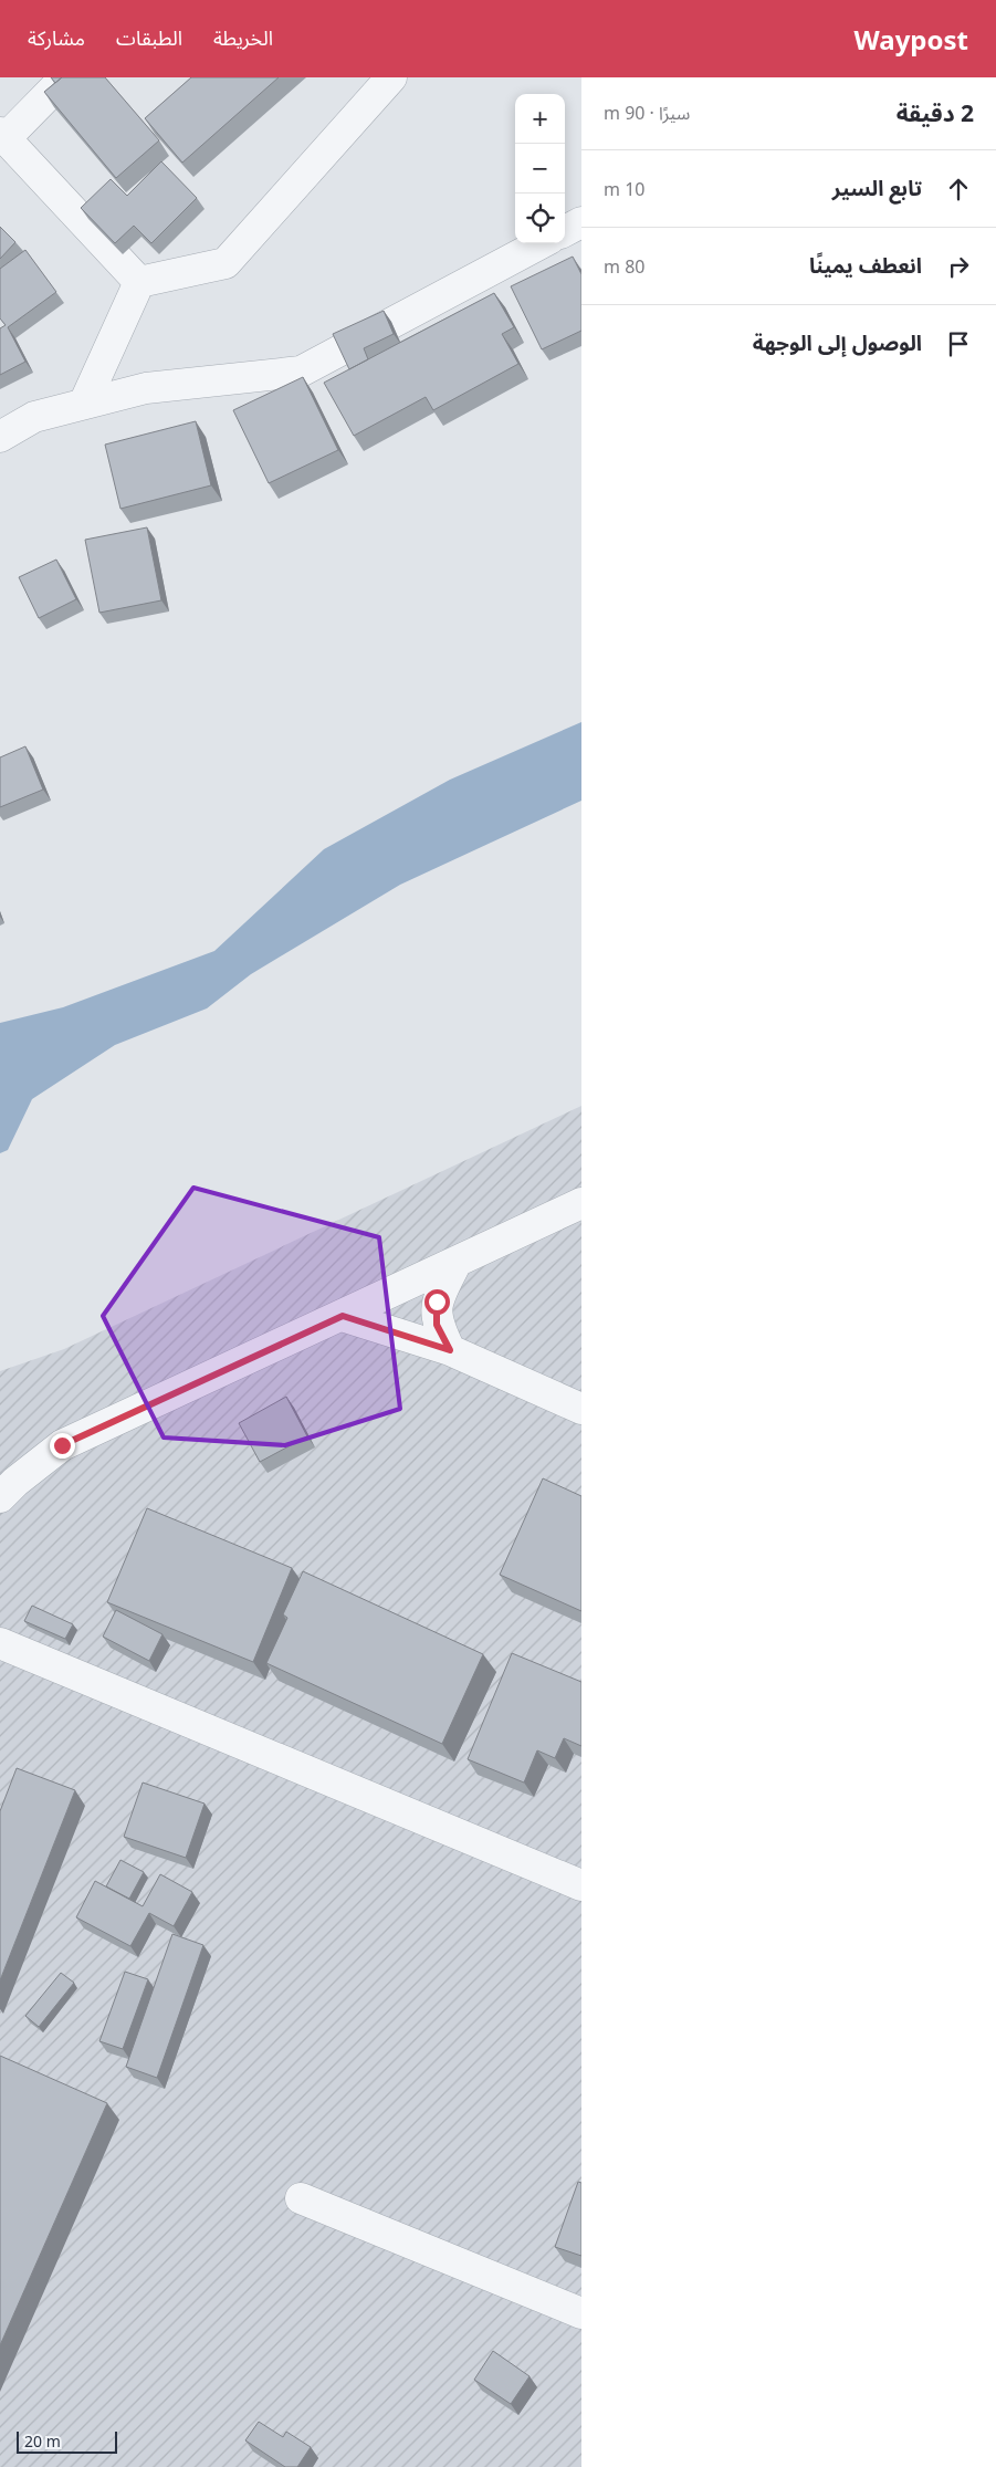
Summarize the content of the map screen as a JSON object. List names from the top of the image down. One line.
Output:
{"scale_bar":"20 m","page":{"header":"Waypost","nav":["الخريطة","الطبقات","مشاركة"],"heading":["2 دقيقة","سيرًا · 90 m"],"map_buttons":["+","−"],"list":[["تابع السير","10 m"],["انعطف يمينًا","80 m"],"الوصول إلى الوجهة"],"scale":"20 m"}}
